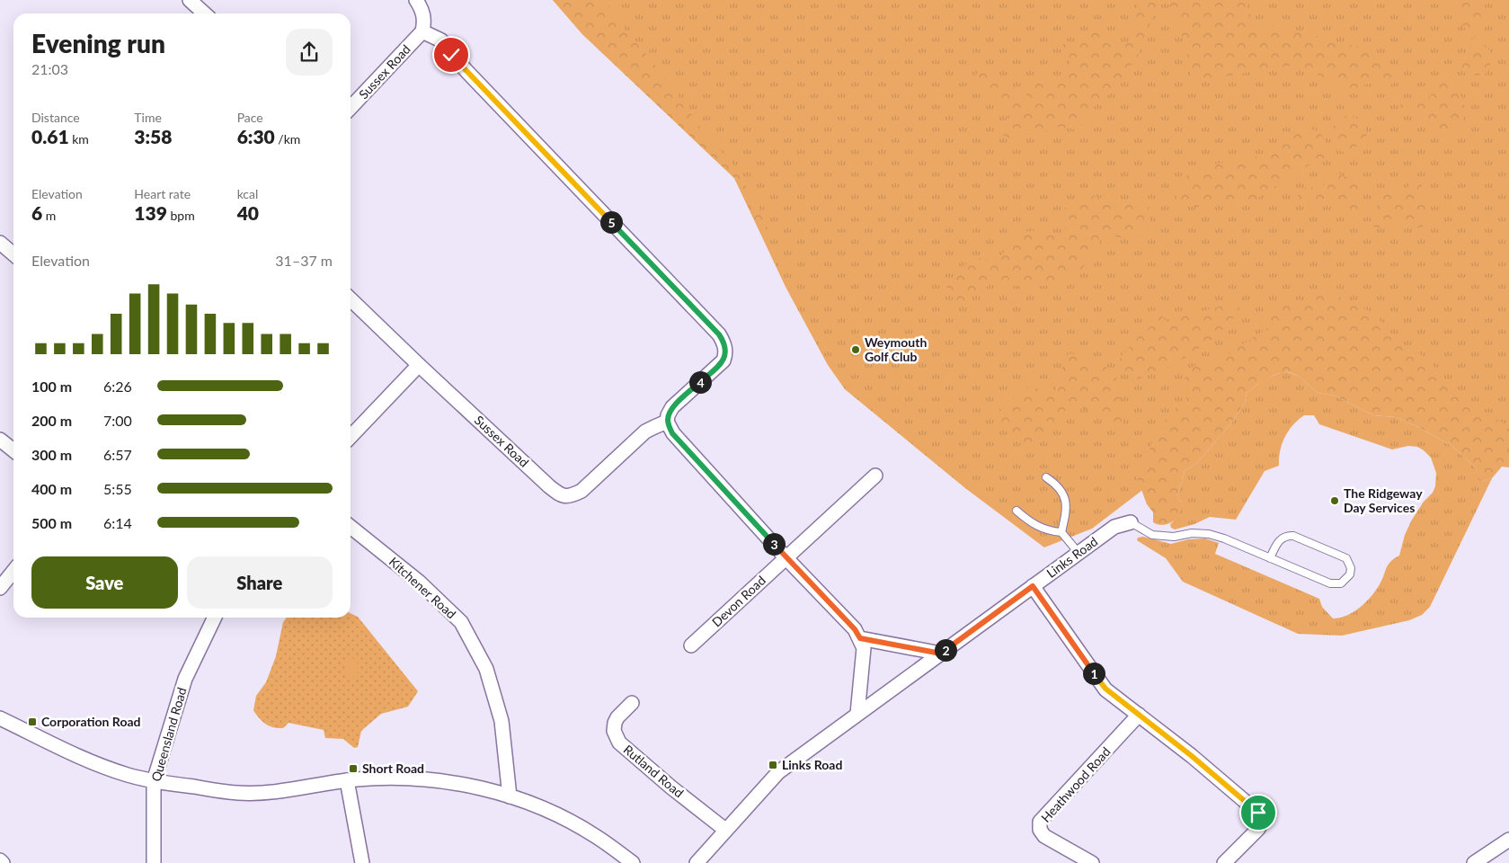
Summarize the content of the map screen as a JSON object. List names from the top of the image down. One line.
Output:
{"streets":{"street":["Sussex Road","Links Road","Kitchener Road","Devon Road","Queensland Road","Rutland Road","Heathwood Road"]},"crossings":[["Links Road","Rutland Road"]],"places":{"other":["Weymouth Golf Club","The Ridgeway Day Services"],"transit":["Corporation Road","Links Road","Short Road"]},"page":{"heading":["Evening run","21:03"],"stats":[["Distance","0.61 km"],["Time","3:58"],["Pace","6:30 /km"],["Elevation","6 m"],["Heart rate","139 bpm"],["kcal","40"]],"pins":["5","4","3","2","1"],"chart":["Elevation","31–37 m"],"list":[{"name":"100 m","note":"6:26"},{"name":"200 m","note":"7:00"},{"name":"300 m","note":"6:57"},{"name":"400 m","note":"5:55"},{"name":"500 m","note":"6:14"}],"buttons":["Save","Share"]}}
